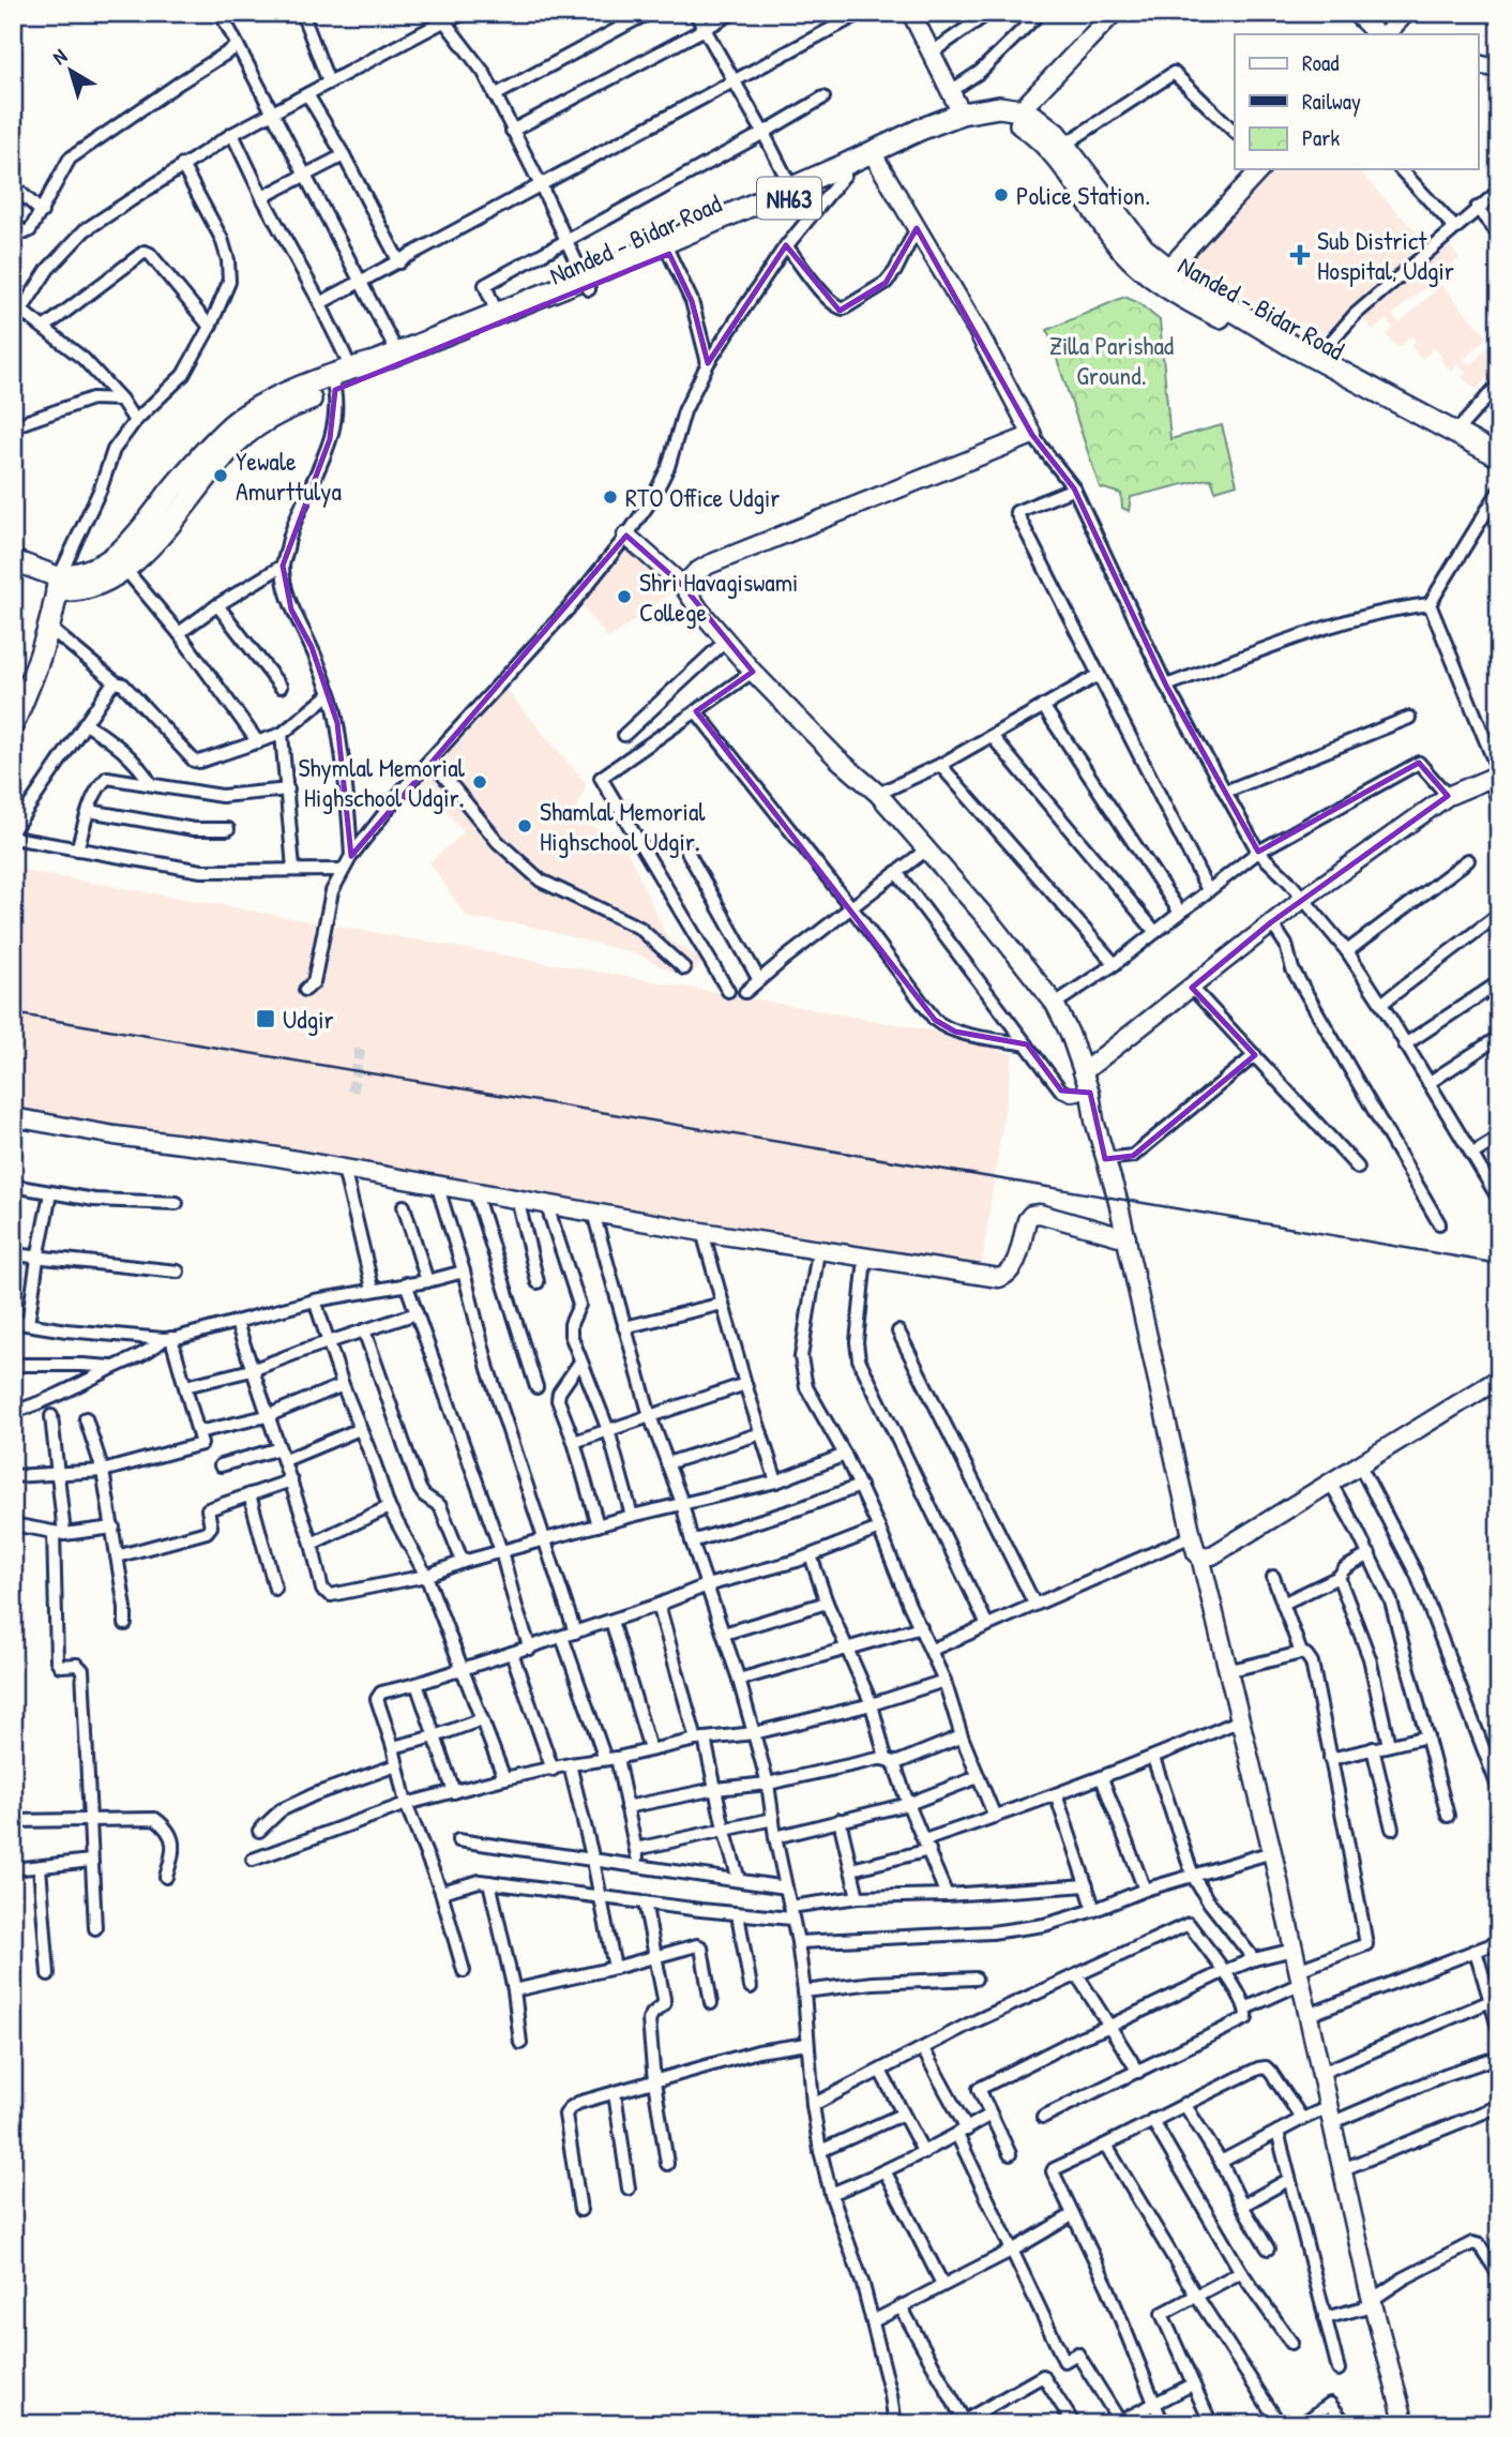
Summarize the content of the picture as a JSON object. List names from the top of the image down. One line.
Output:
{"streets":{"highway":["NH63","Nanded - Bidar Road"]},"parks":["Zilla Parishad Ground."],"places":{"other":["Police Station.","Yewale Amurttulya","RTO Office Udgir","Shri Havagiswami College","Shymlal Memorial Highschool Udgir.","Shamlal Memorial Highschool Udgir."],"health":["Sub District Hospital, Udgir"],"transit":["Udgir"]},"legend":["Road","Railway","Park"],"north":"top left"}
